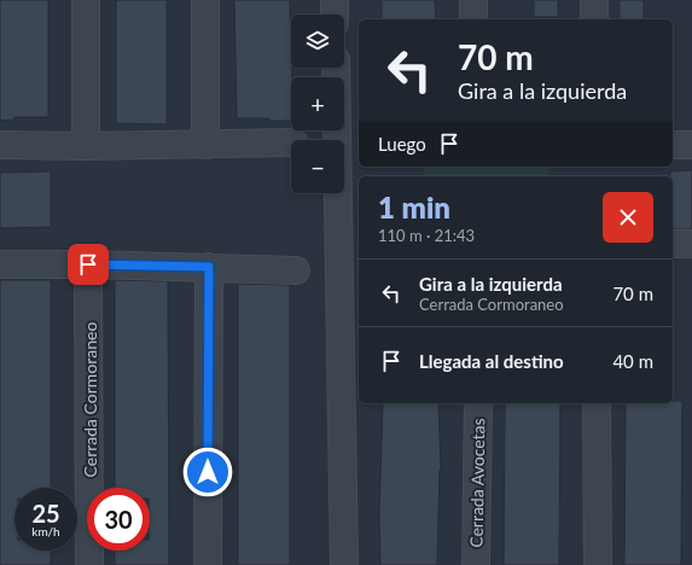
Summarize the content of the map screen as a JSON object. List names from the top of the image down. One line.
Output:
{"streets":{"street":["Cerrada Cormoraneo","Cerrada Avocetas"]},"page":{"map_buttons":["+","−"],"turn":["70 m","Gira a la izquierda"],"then":"Luego","heading":["1 min","110 m · 21:43"],"list":[{"name":"Gira a la izquierda","note":"Cerrada Cormoraneo","value":"70 m"},{"name":"Llegada al destino","value":"40 m"}],"speed":"25 km/h","limit":"30"}}
